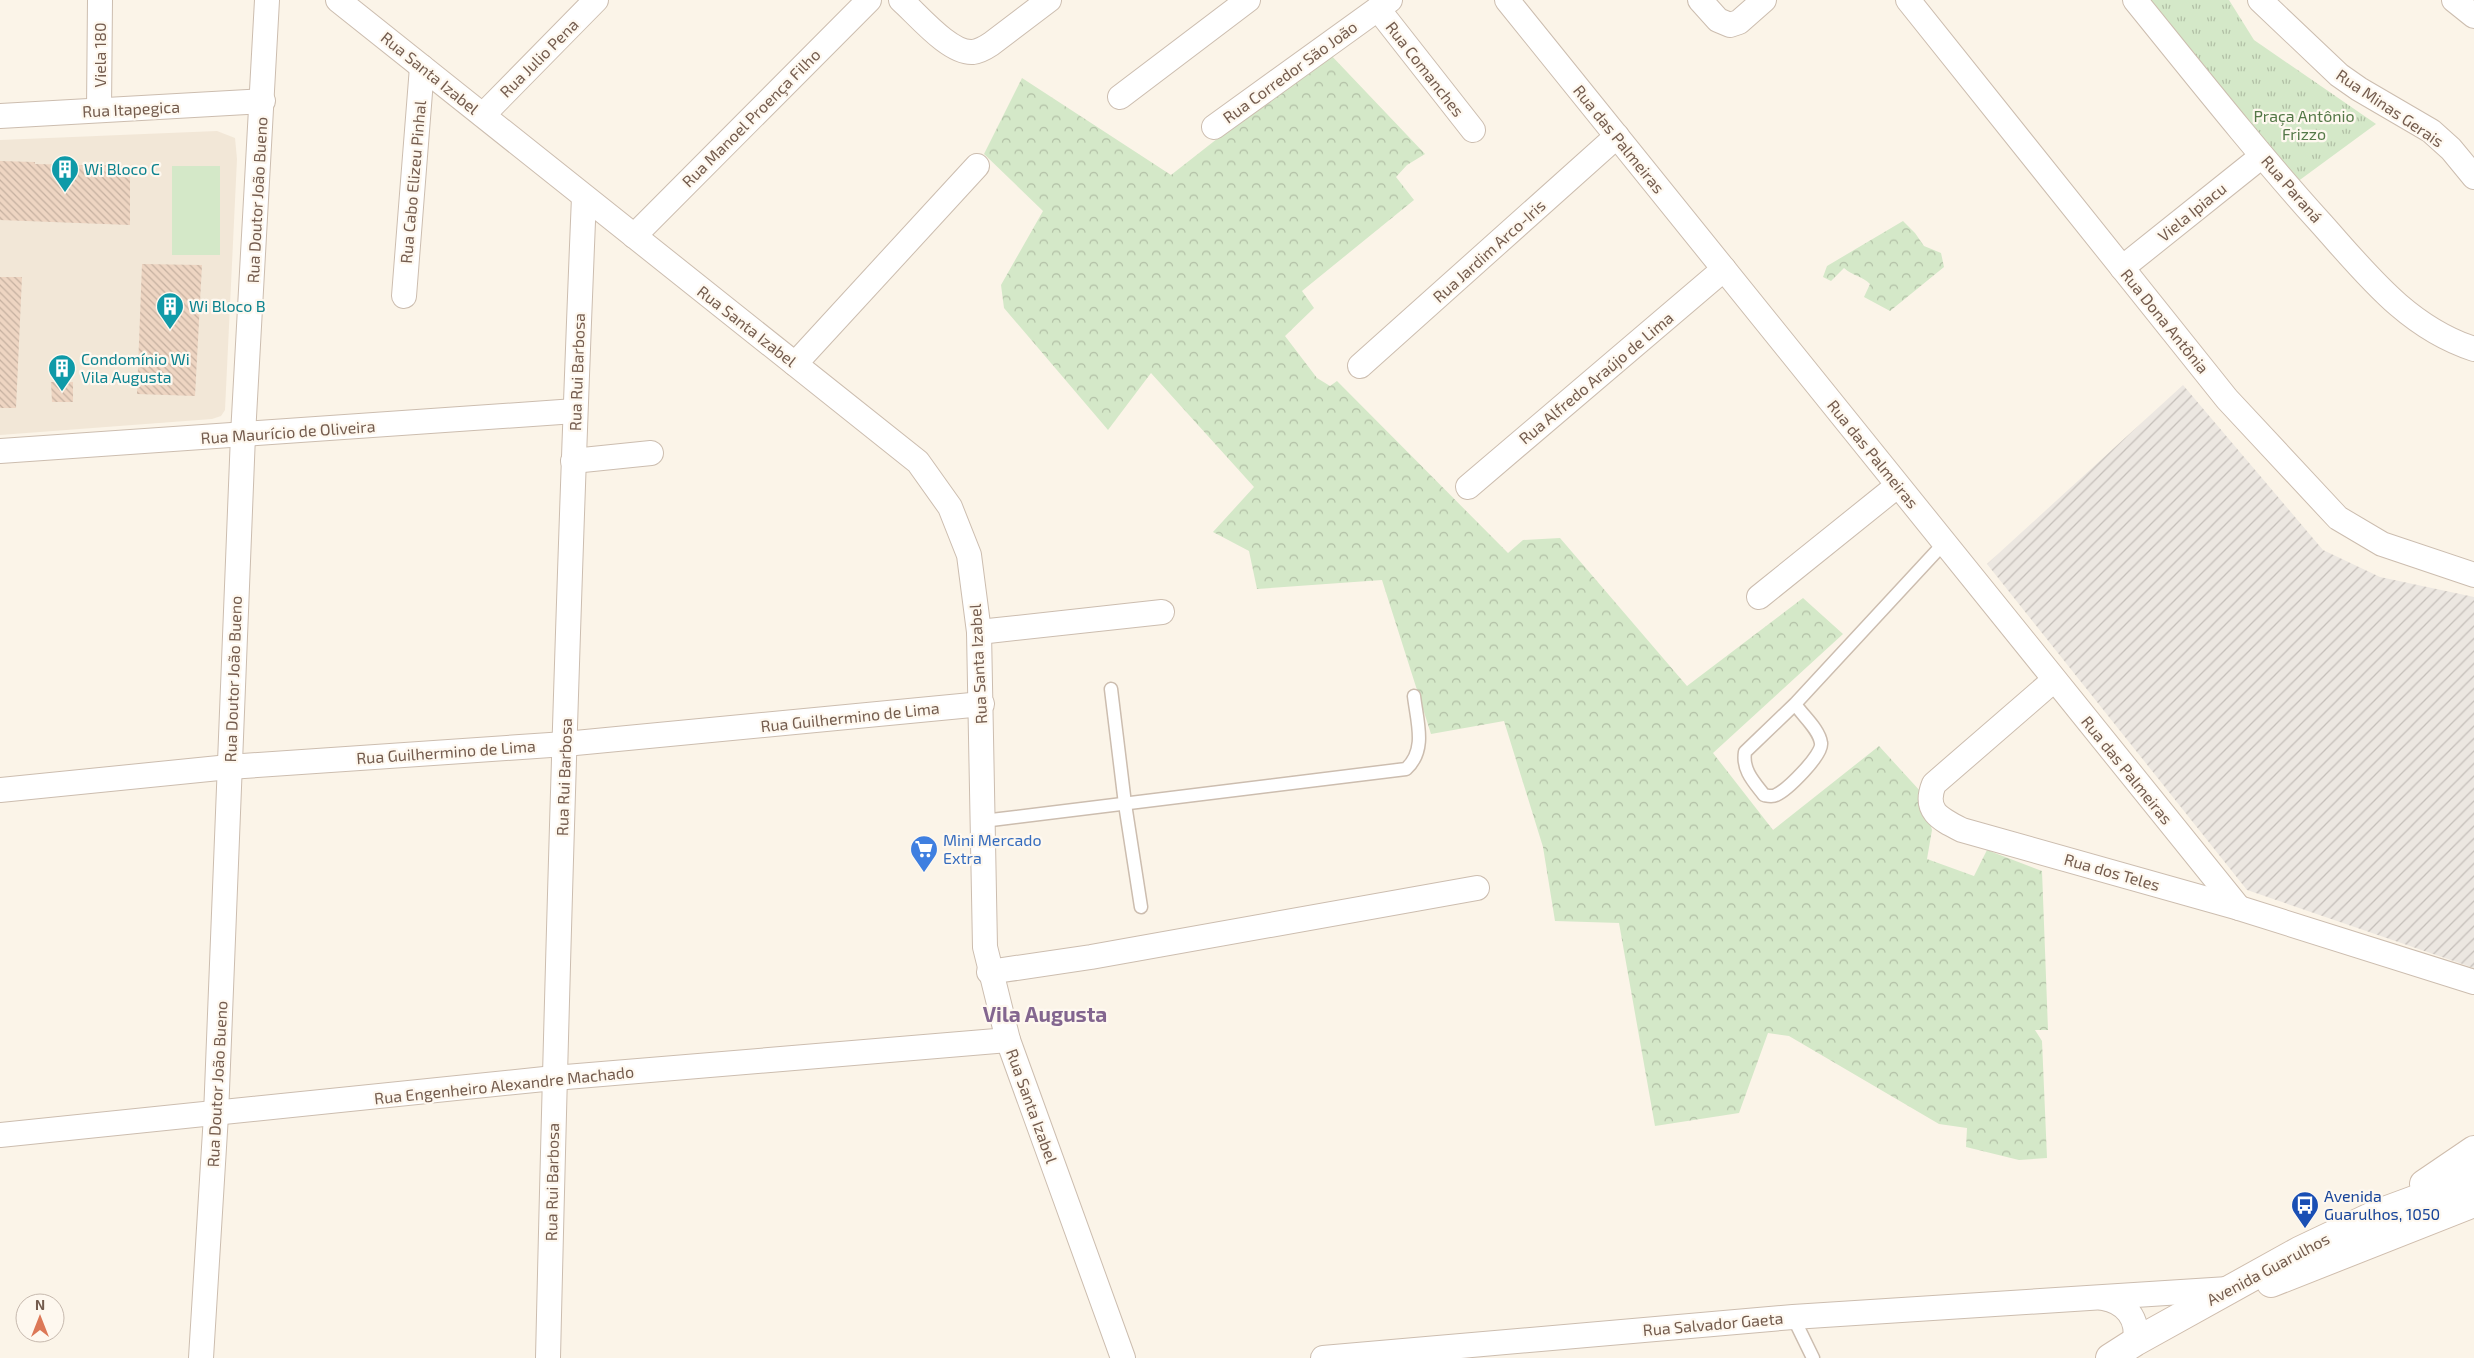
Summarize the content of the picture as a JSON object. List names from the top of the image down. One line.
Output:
{"streets":{"main road":["Avenida Guarulhos"],"street":["Viela 180","Rua Julio Pena","Rua Comanches","Rua Corredor São João","Rua Santa Izabel","Rua Minas Gerais","Rua Itapegica","Rua Manoel Proença Filho","Rua das Palmeiras","Rua Cabo Elizeu Pinhal","Rua Paraná","Rua Doutor João Bueno","Viela Ipiacu","Rua Jardim Arco-Iris","Rua Dona Antônia","Rua Rui Barbosa","Rua Alfredo Araújo de Lima","Rua Maurício de Oliveira","Rua Guilhermino de Lima","Rua dos Teles","Rua Engenheiro Alexandre Machado","Rua Salvador Gaeta"]},"crossings":[["Viela 180","Rua Itapegica"],["Rua Julio Pena","Rua Santa Izabel"],["Rua Comanches","Rua Corredor São João"],["Rua Santa Izabel","Rua Manoel Proença Filho"],["Rua Santa Izabel","Rua Cabo Elizeu Pinhal"],["Rua Santa Izabel","Rua Rui Barbosa"],["Rua Santa Izabel","Rua Guilhermino de Lima"],["Rua Santa Izabel","Rua Engenheiro Alexandre Machado"],["Rua Itapegica","Rua Doutor João Bueno"],["Rua das Palmeiras","Rua Jardim Arco-Iris"],["Rua das Palmeiras","Rua Alfredo Araújo de Lima"],["Rua das Palmeiras","Rua dos Teles"],["Rua Paraná","Viela Ipiacu"],["Rua Doutor João Bueno","Rua Maurício de Oliveira"],["Rua Doutor João Bueno","Rua Guilhermino de Lima"],["Rua Doutor João Bueno","Rua Engenheiro Alexandre Machado"],["Viela Ipiacu","Rua Dona Antônia"],["Rua Rui Barbosa","Rua Maurício de Oliveira"],["Rua Rui Barbosa","Rua Guilhermino de Lima"],["Rua Rui Barbosa","Rua Engenheiro Alexandre Machado"],["Avenida Guarulhos","Rua Salvador Gaeta"]],"districts":["Vila Augusta"],"parks":["Praça Antônio Frizzo"],"places":{"building":["Wi Bloco C","Wi Bloco B","Condomínio Wi Vila Augusta"],"supermarket":["Mini Mercado Extra"],"bus stop":["Avenida Guarulhos, 1050"]},"north":"top"}
